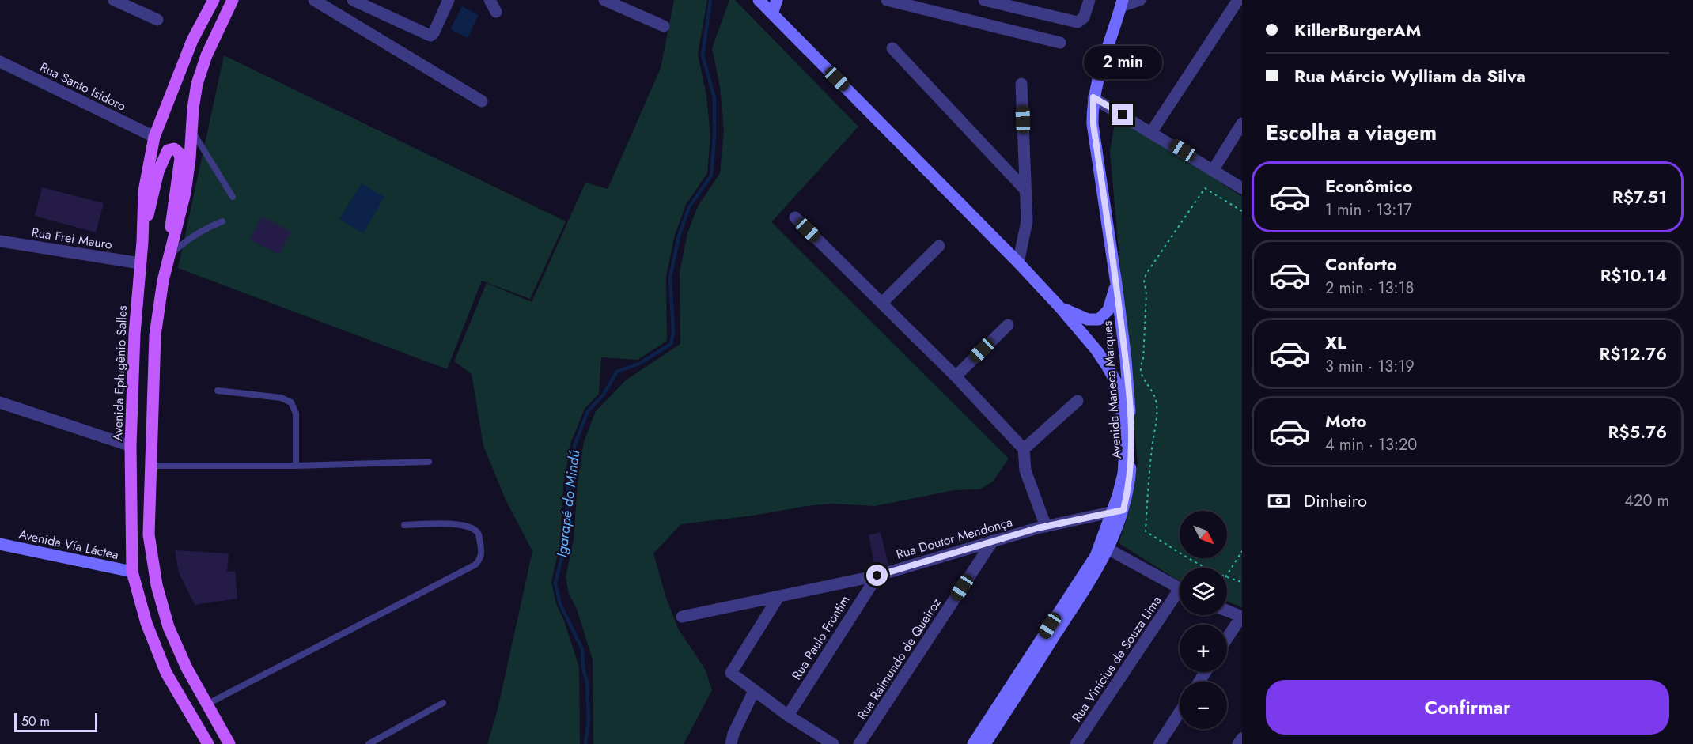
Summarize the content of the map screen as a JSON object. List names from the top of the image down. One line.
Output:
{"streets":{"main road":["Avenida Ephigênio Salles","Avenida Maneca Marques","Avenida Vía Láctea"],"street":["Rua Santo Isidoro","Rua Frei Mauro","Rua Doutor Mendonça","Rua Paulo Frontim","Rua Raimundo de Queiroz","Rua Vinícius de Souza Lima"]},"crossings":[["Rua Santo Isidoro","Avenida Ephigênio Salles"],["Rua Frei Mauro","Avenida Ephigênio Salles"],["Avenida Ephigênio Salles","Avenida Vía Láctea"],["Avenida Maneca Marques","Rua Doutor Mendonça"],["Rua Doutor Mendonça","Rua Paulo Frontim"],["Rua Doutor Mendonça","Rua Raimundo de Queiroz"]],"water":["Igarapé do Mindú"],"scale_bar":"50 m","north":"bottom right","page":{"banner":["KillerBurgerAM","Rua Márcio Wylliam da Silva"],"bubble":"2 min","heading":"Escolha a viagem","list":[{"name":"Econômico","note":"1 min · 13:17","value":"R$7.51"},{"name":"Conforto","note":"2 min · 13:18","value":"R$10.14"},{"name":"XL","note":"3 min · 13:19","value":"R$12.76"},{"name":"Moto","note":"4 min · 13:20","value":"R$5.76"}],"pay":["Dinheiro","420 m"],"map_buttons":["+","−"],"buttons":"Confirmar","scale":"50 m"}}
